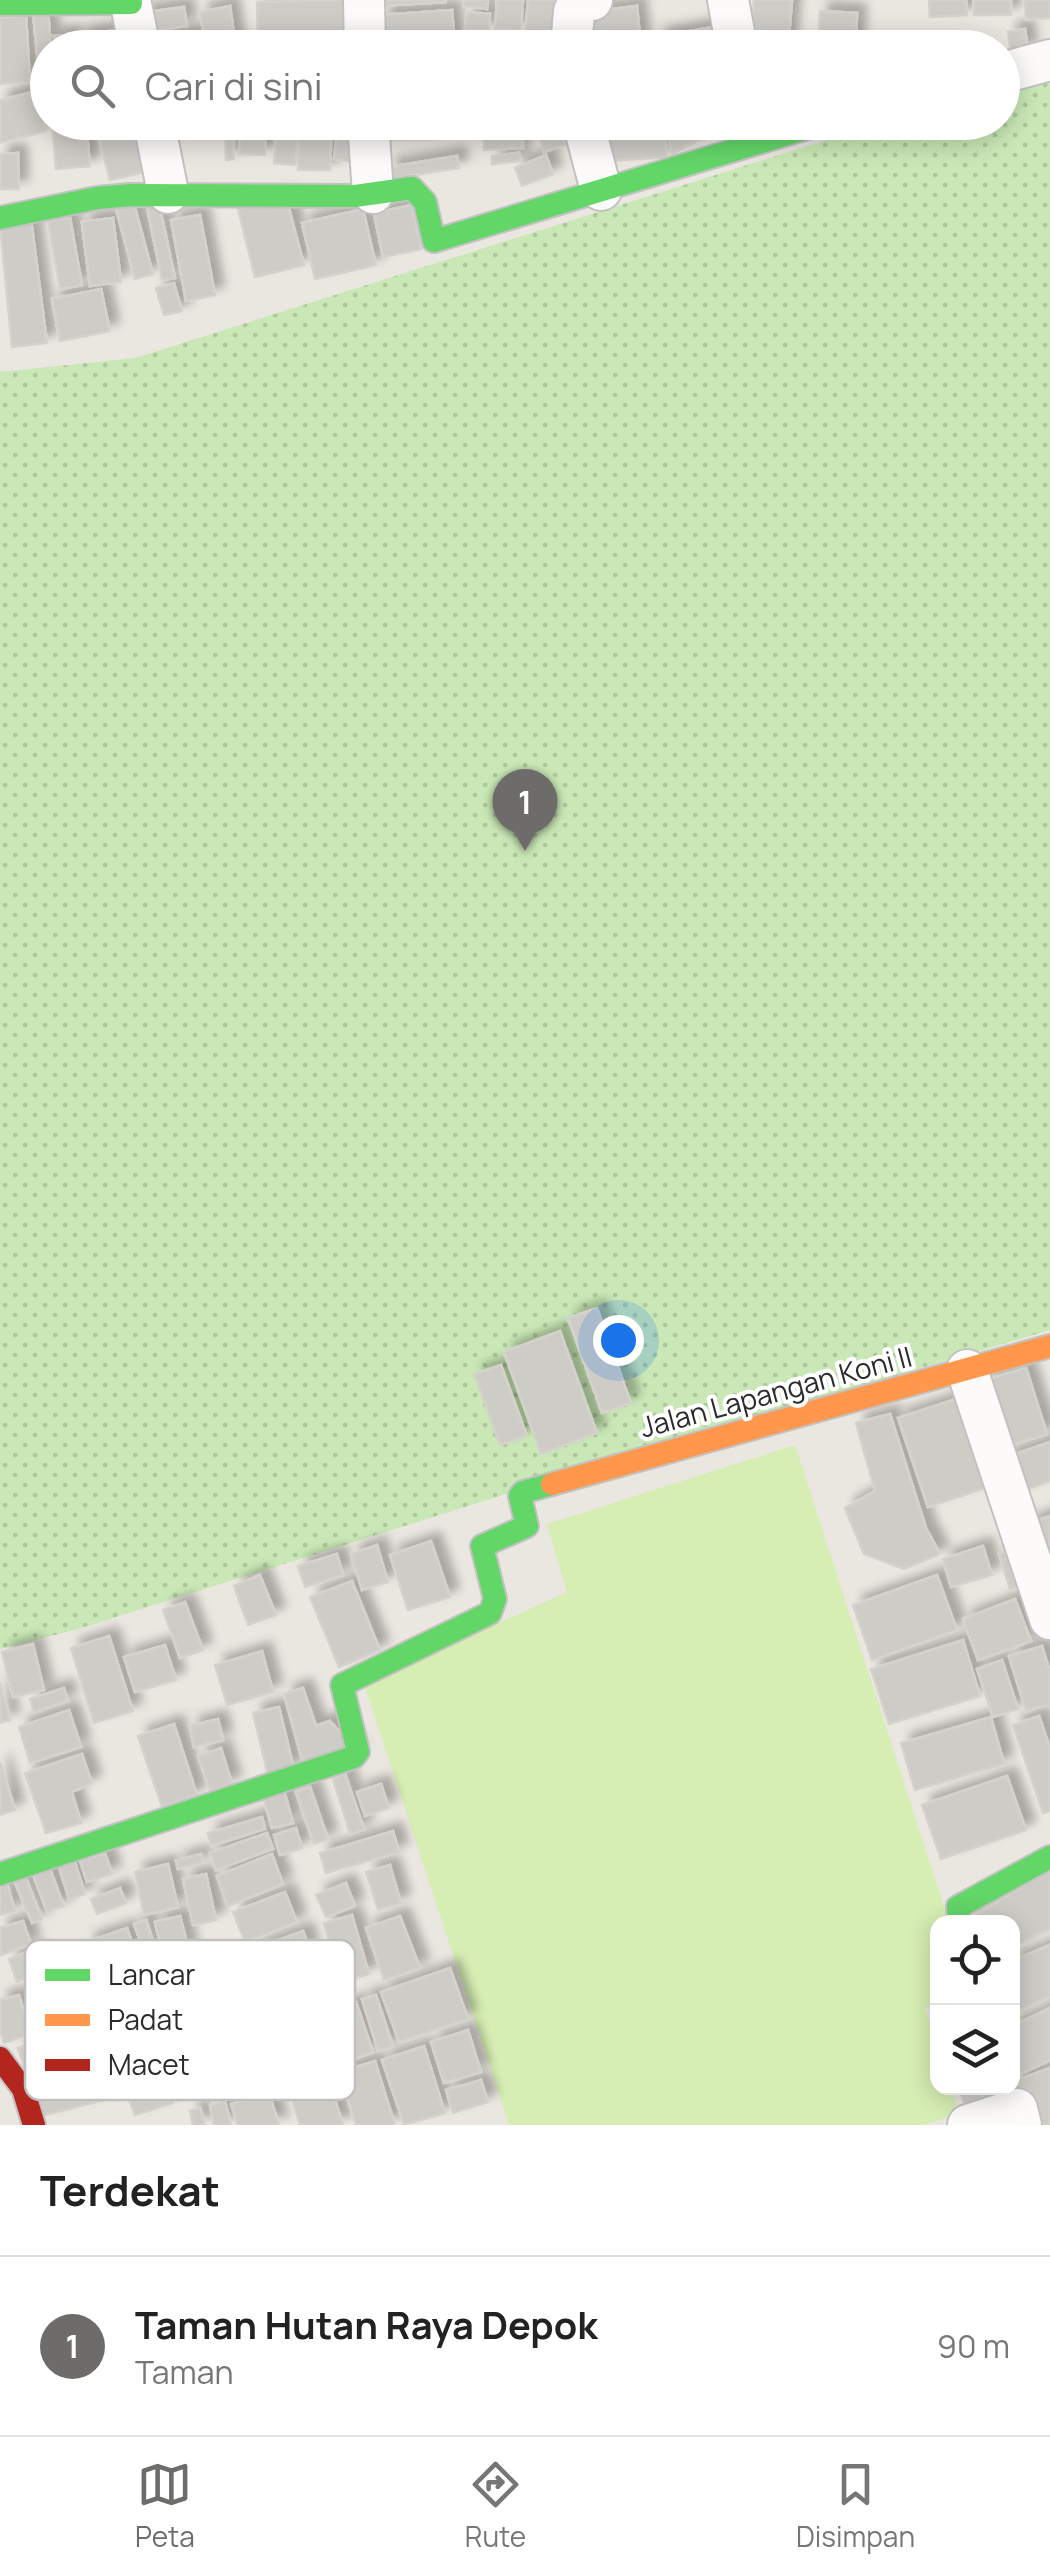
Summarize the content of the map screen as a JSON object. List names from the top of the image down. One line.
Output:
{"streets":{"street":["Jalan Lapangan Koni II"]},"legend":["Lancar","Padat","Macet"],"page":{"search":"Cari di sini","pins":"1","heading":"Terdekat","list":[{"mark":"1","name":"Taman Hutan Raya Depok","note":"Taman","value":"90 m"}],"nav":["Peta","Rute","Disimpan"]}}
